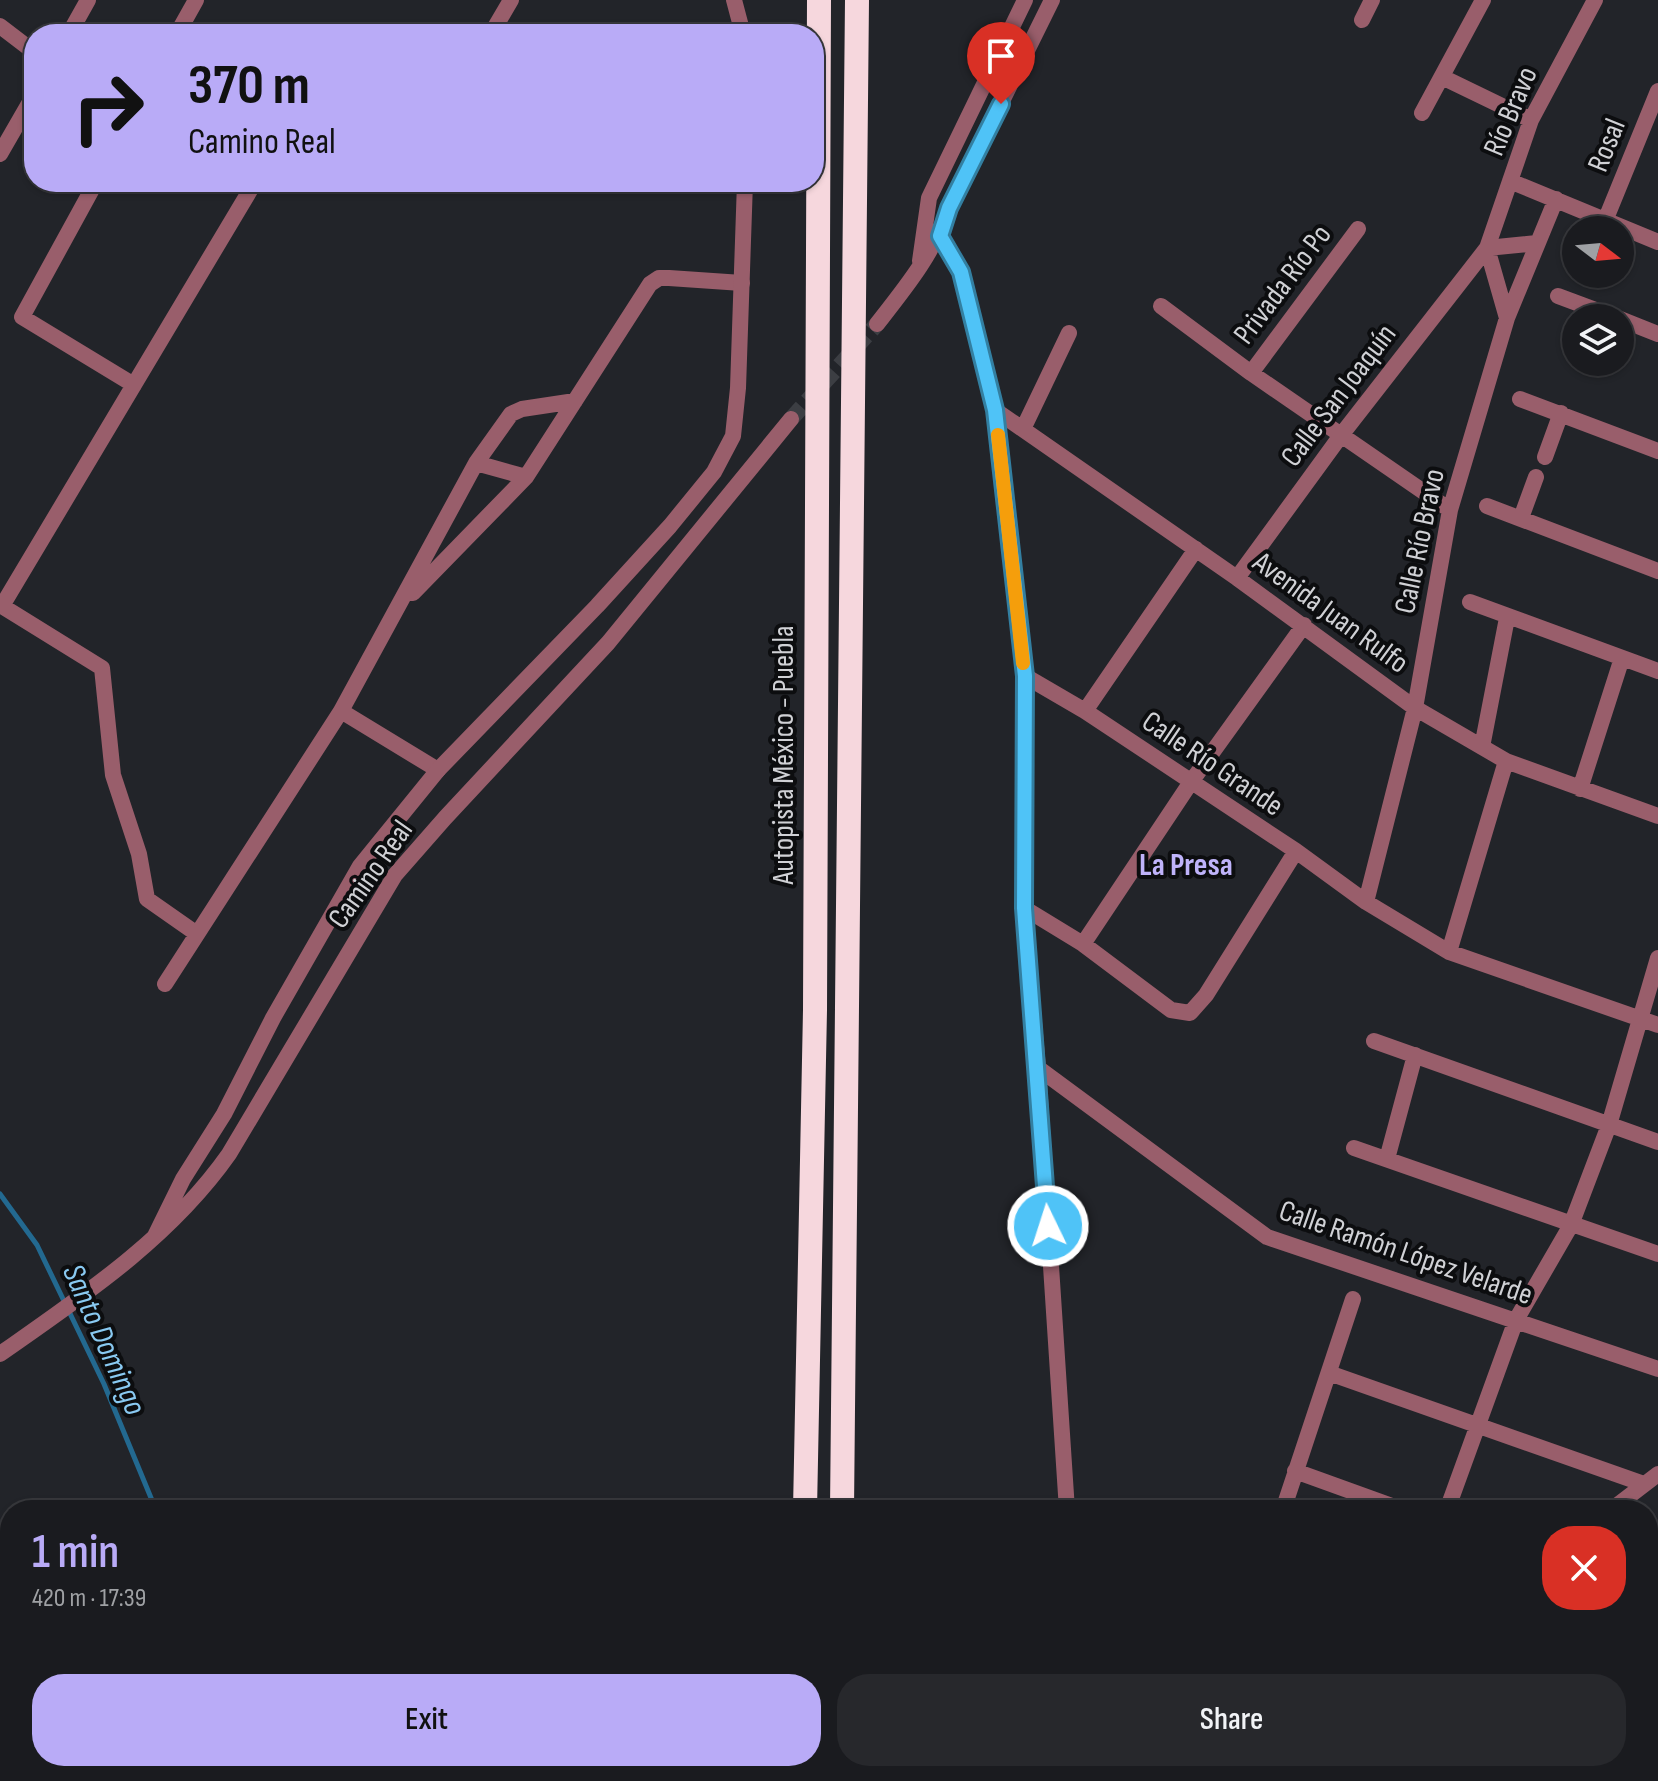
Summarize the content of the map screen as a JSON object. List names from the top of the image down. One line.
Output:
{"streets":{"highway":["Autopista México - Puebla"],"street":["Río Bravo","Rosal","Privada Río Po","Calle San Joaquín","Calle Río Bravo","Avenida Juan Rulfo","Calle Río Grande","Camino Real","Calle Ramón López Velarde"]},"crossings":[["Río Bravo","Calle San Joaquín"],["Calle San Joaquín","Avenida Juan Rulfo"],["Calle Río Bravo","Avenida Juan Rulfo"],["Calle Río Bravo","Calle Río Grande"]],"districts":["La Presa"],"water":["Santo Domingo"],"north":"right","page":{"turn":["370 m","Camino Real"],"heading":["1 min","420 m · 17:39"],"buttons":["Exit","Share"]}}
